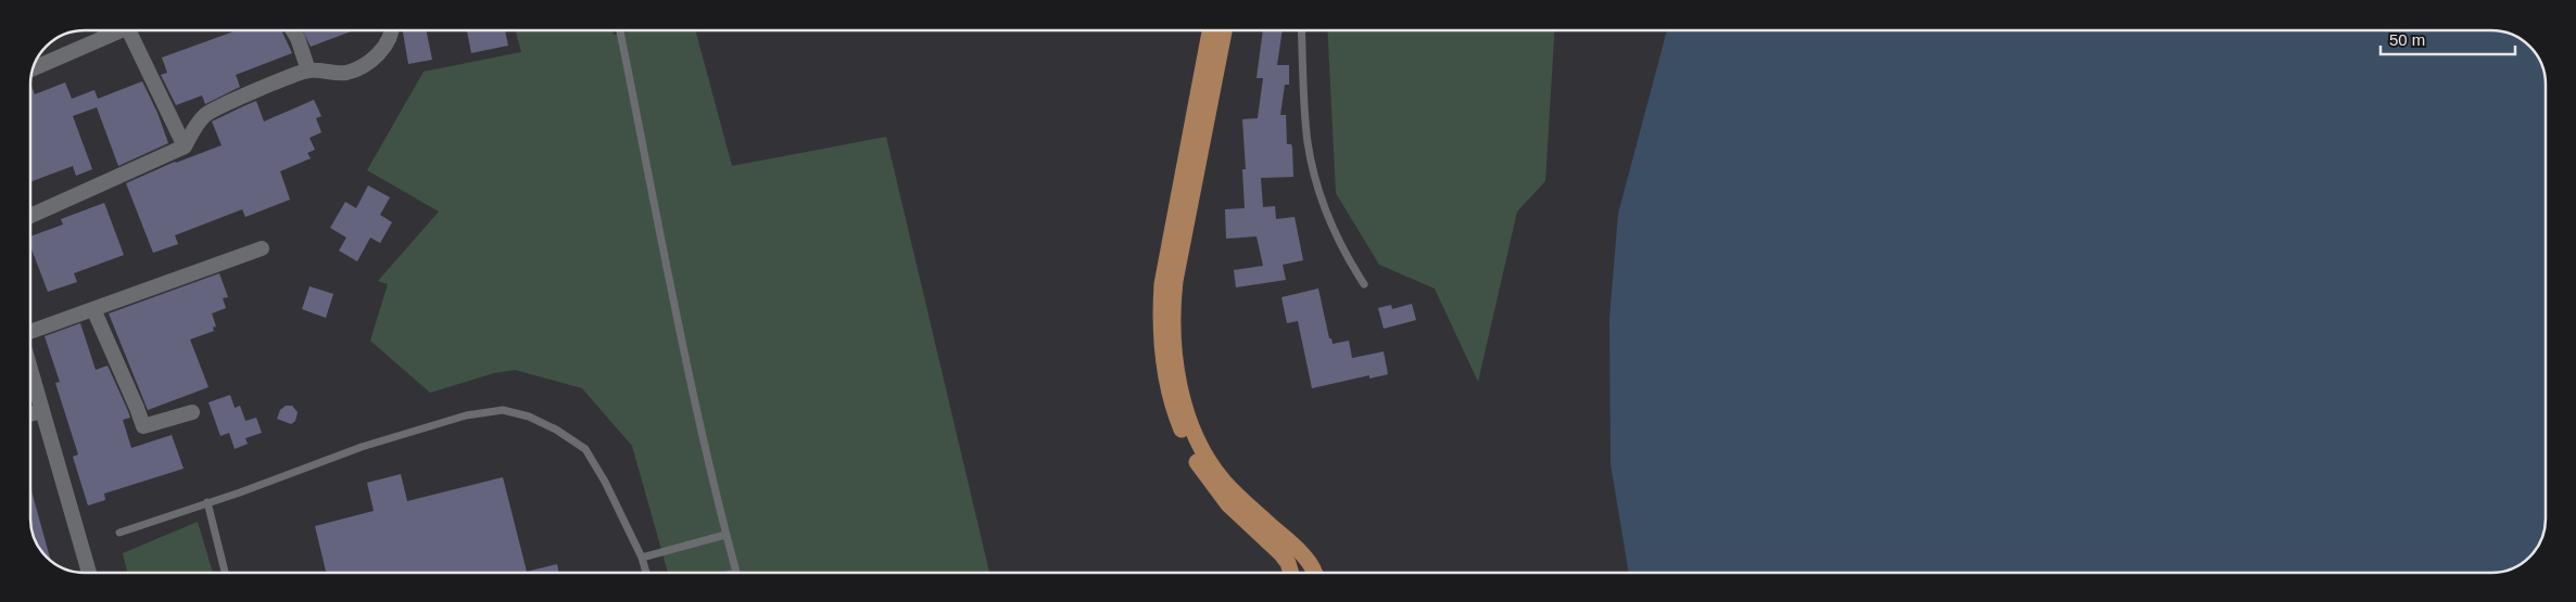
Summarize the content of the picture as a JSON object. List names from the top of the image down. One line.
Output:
{"scale_bar":"50 m"}
